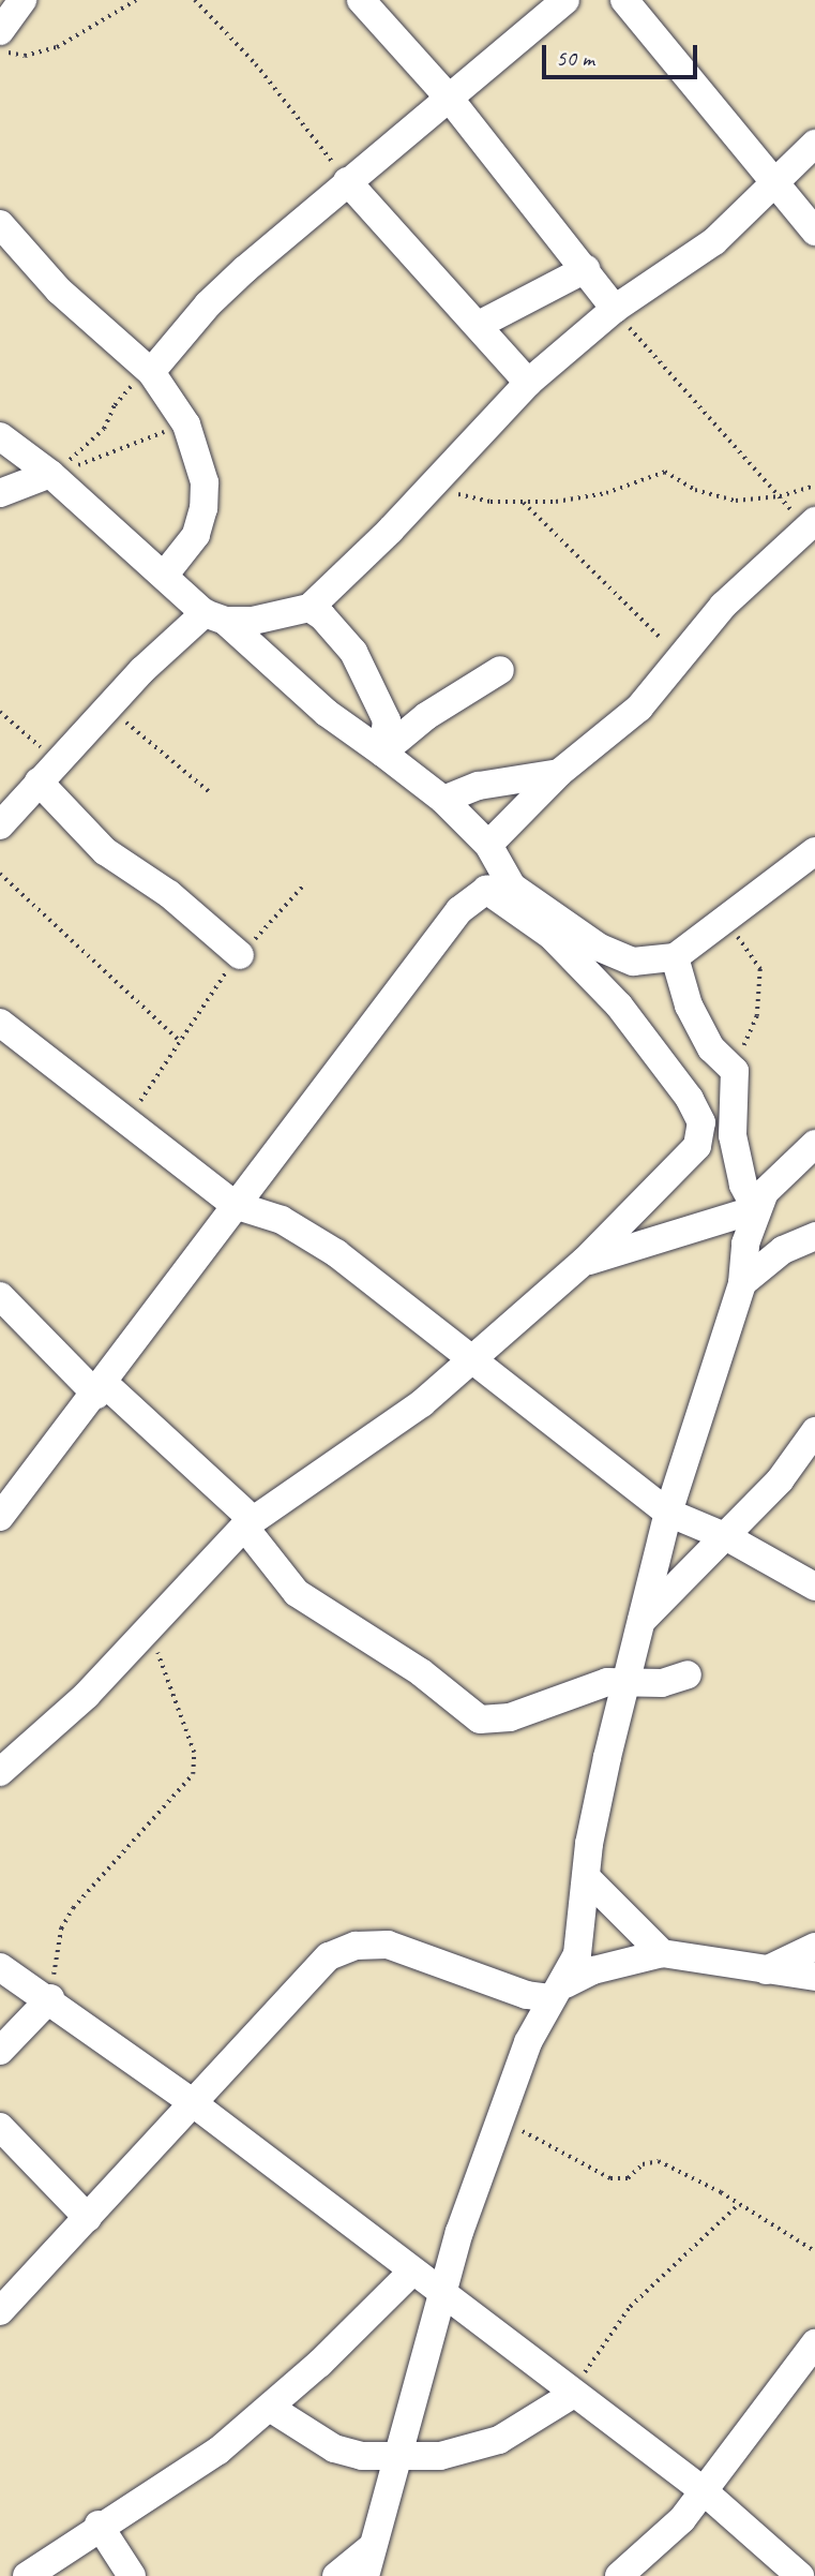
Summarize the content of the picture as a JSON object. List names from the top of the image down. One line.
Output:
{"scale_bar":"50 m"}
